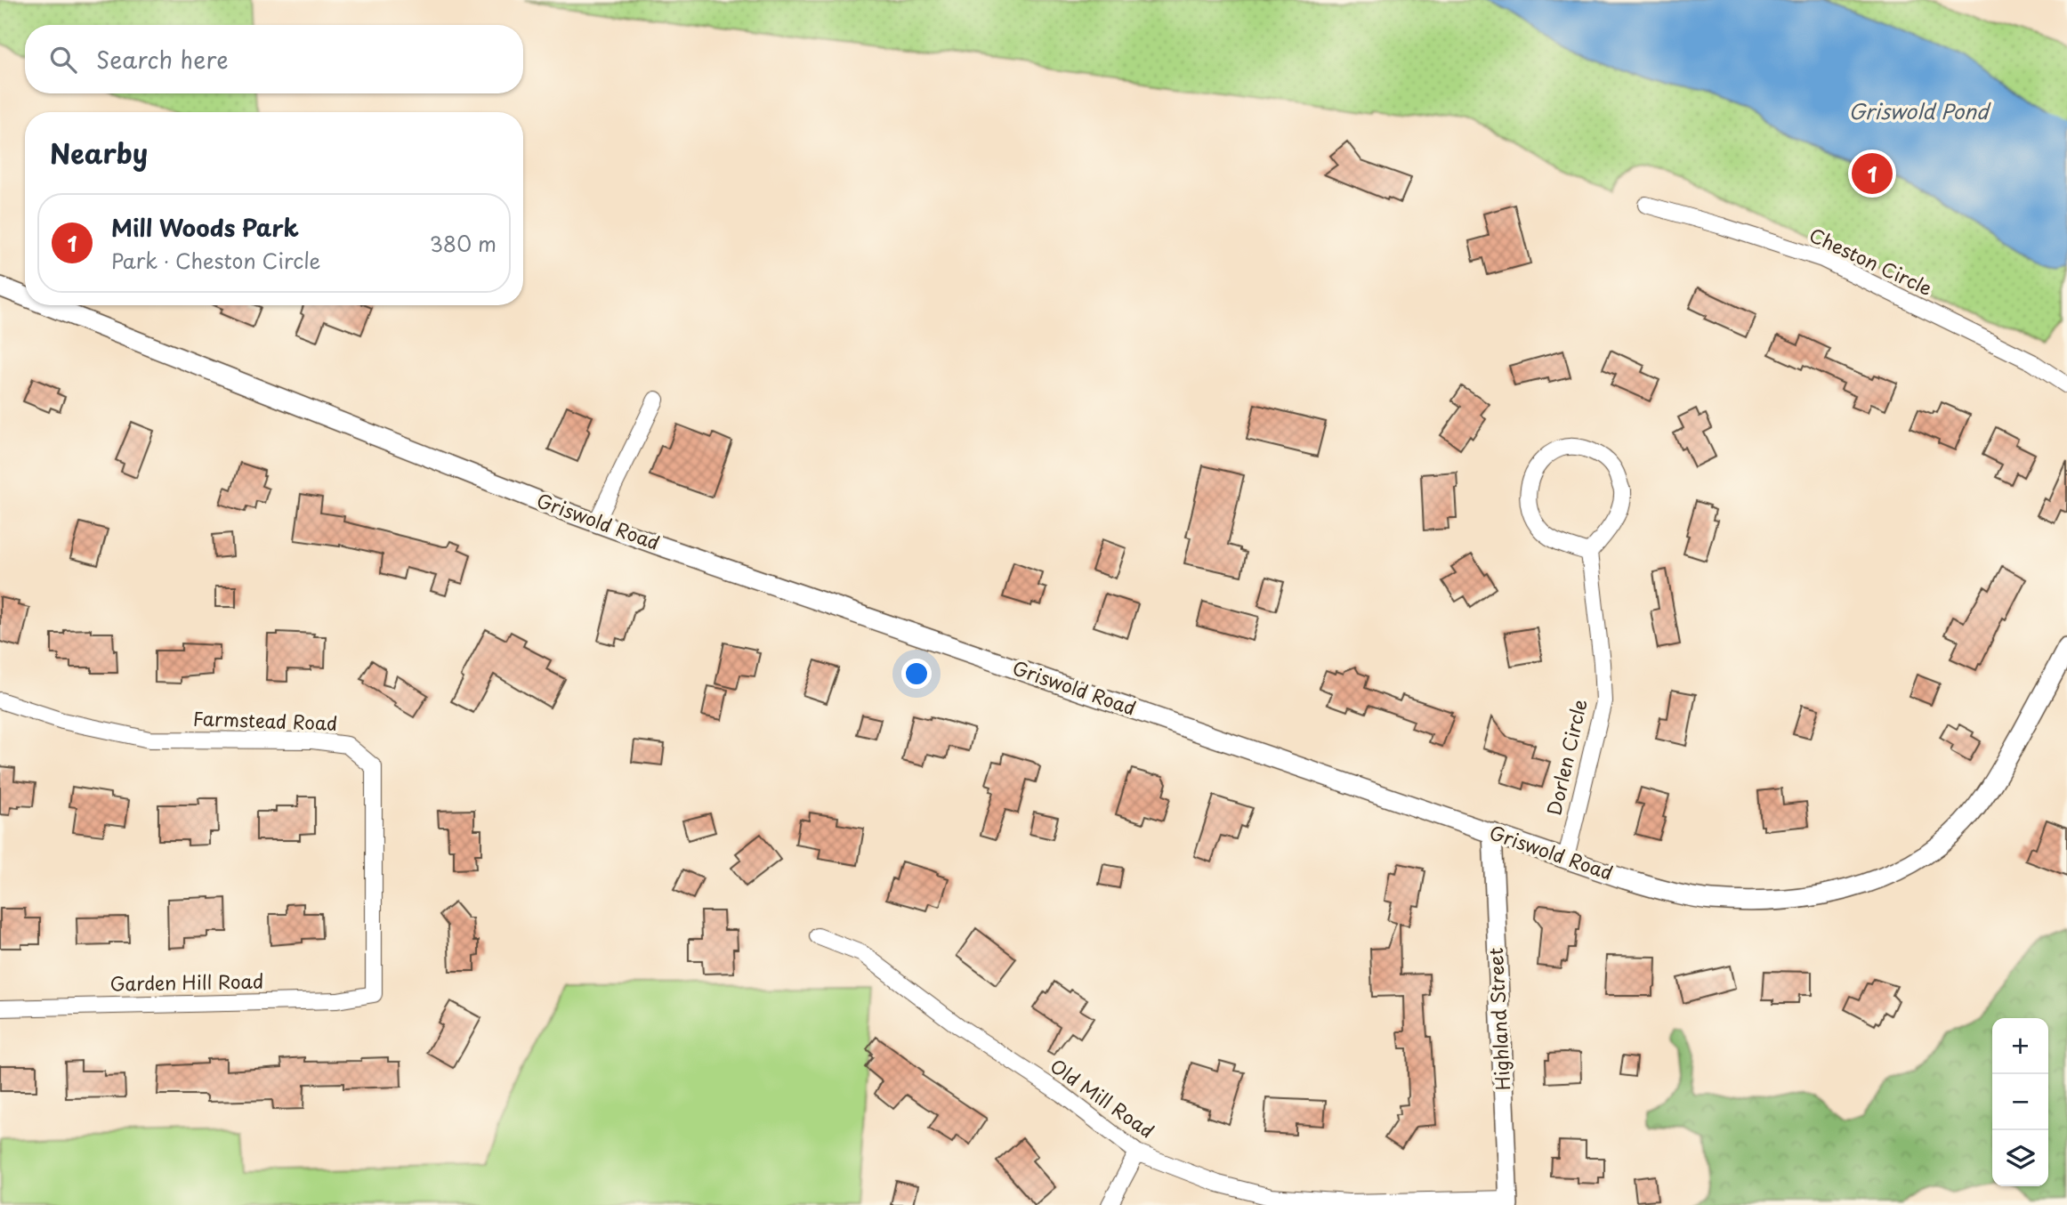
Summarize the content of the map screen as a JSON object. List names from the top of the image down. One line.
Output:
{"streets":{"street":["Cheston Circle","Griswold Road","Farmstead Road","Dorlen Circle","Garden Hill Road","Highland Street","Old Mill Road"]},"crossings":[["Griswold Road","Dorlen Circle"],["Griswold Road","Highland Street"],["Farmstead Road","Garden Hill Road"],["Highland Street","Old Mill Road"]],"water":["Griswold Pond"],"page":{"search":"Search here","heading":"Nearby","pins":"1","list":[{"mark":"1","name":"Mill Woods Park","note":"Park · Cheston Circle","value":"380 m"}],"map_buttons":["+","−"]}}
